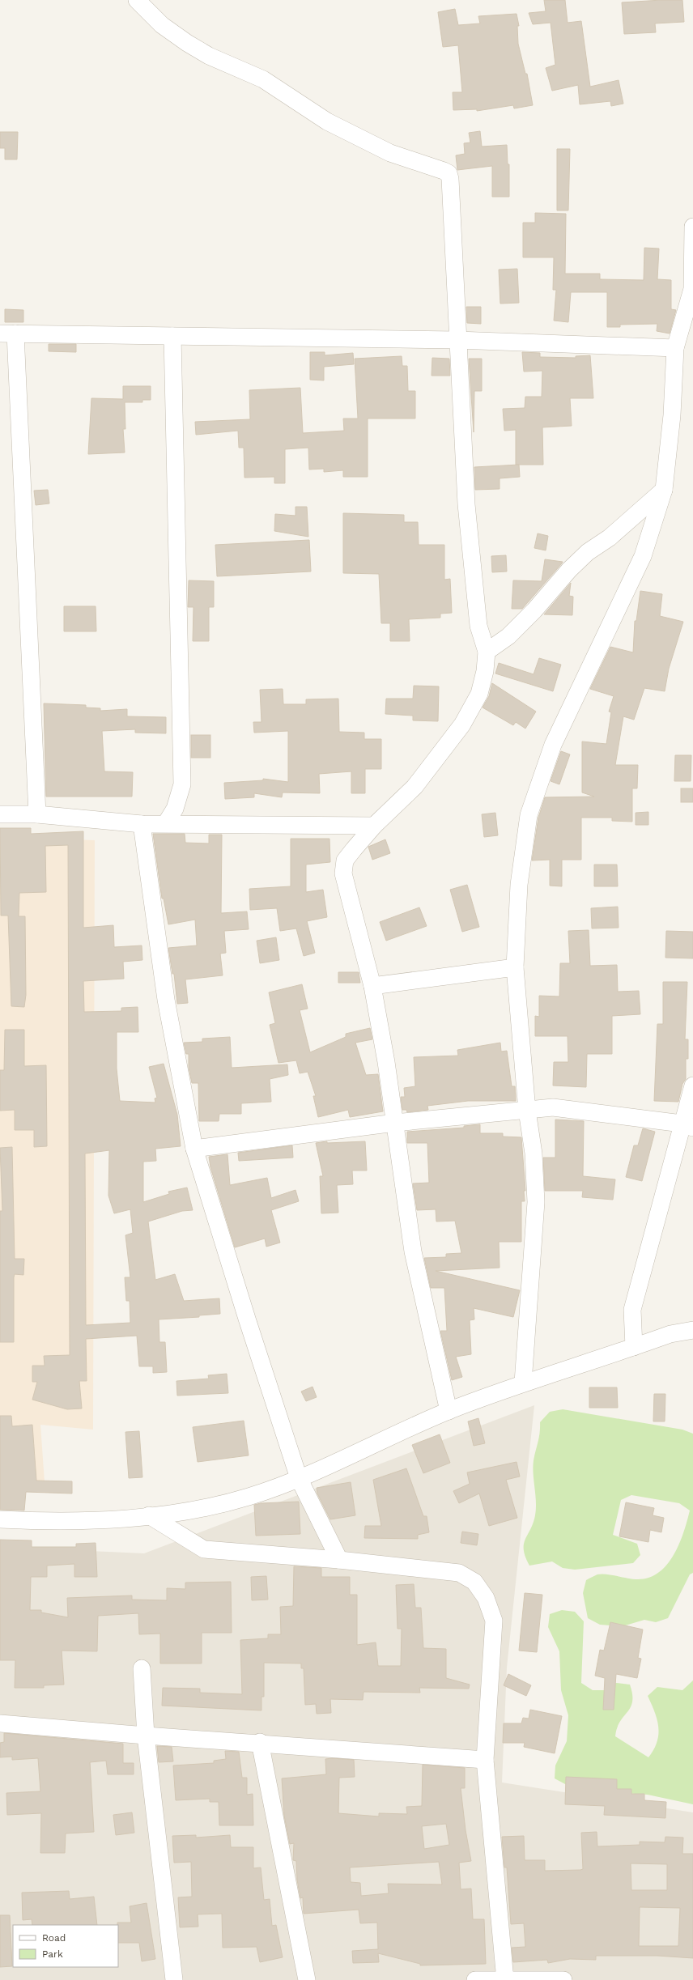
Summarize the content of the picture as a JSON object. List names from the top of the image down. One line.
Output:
{"legend":["Road","Park"]}
